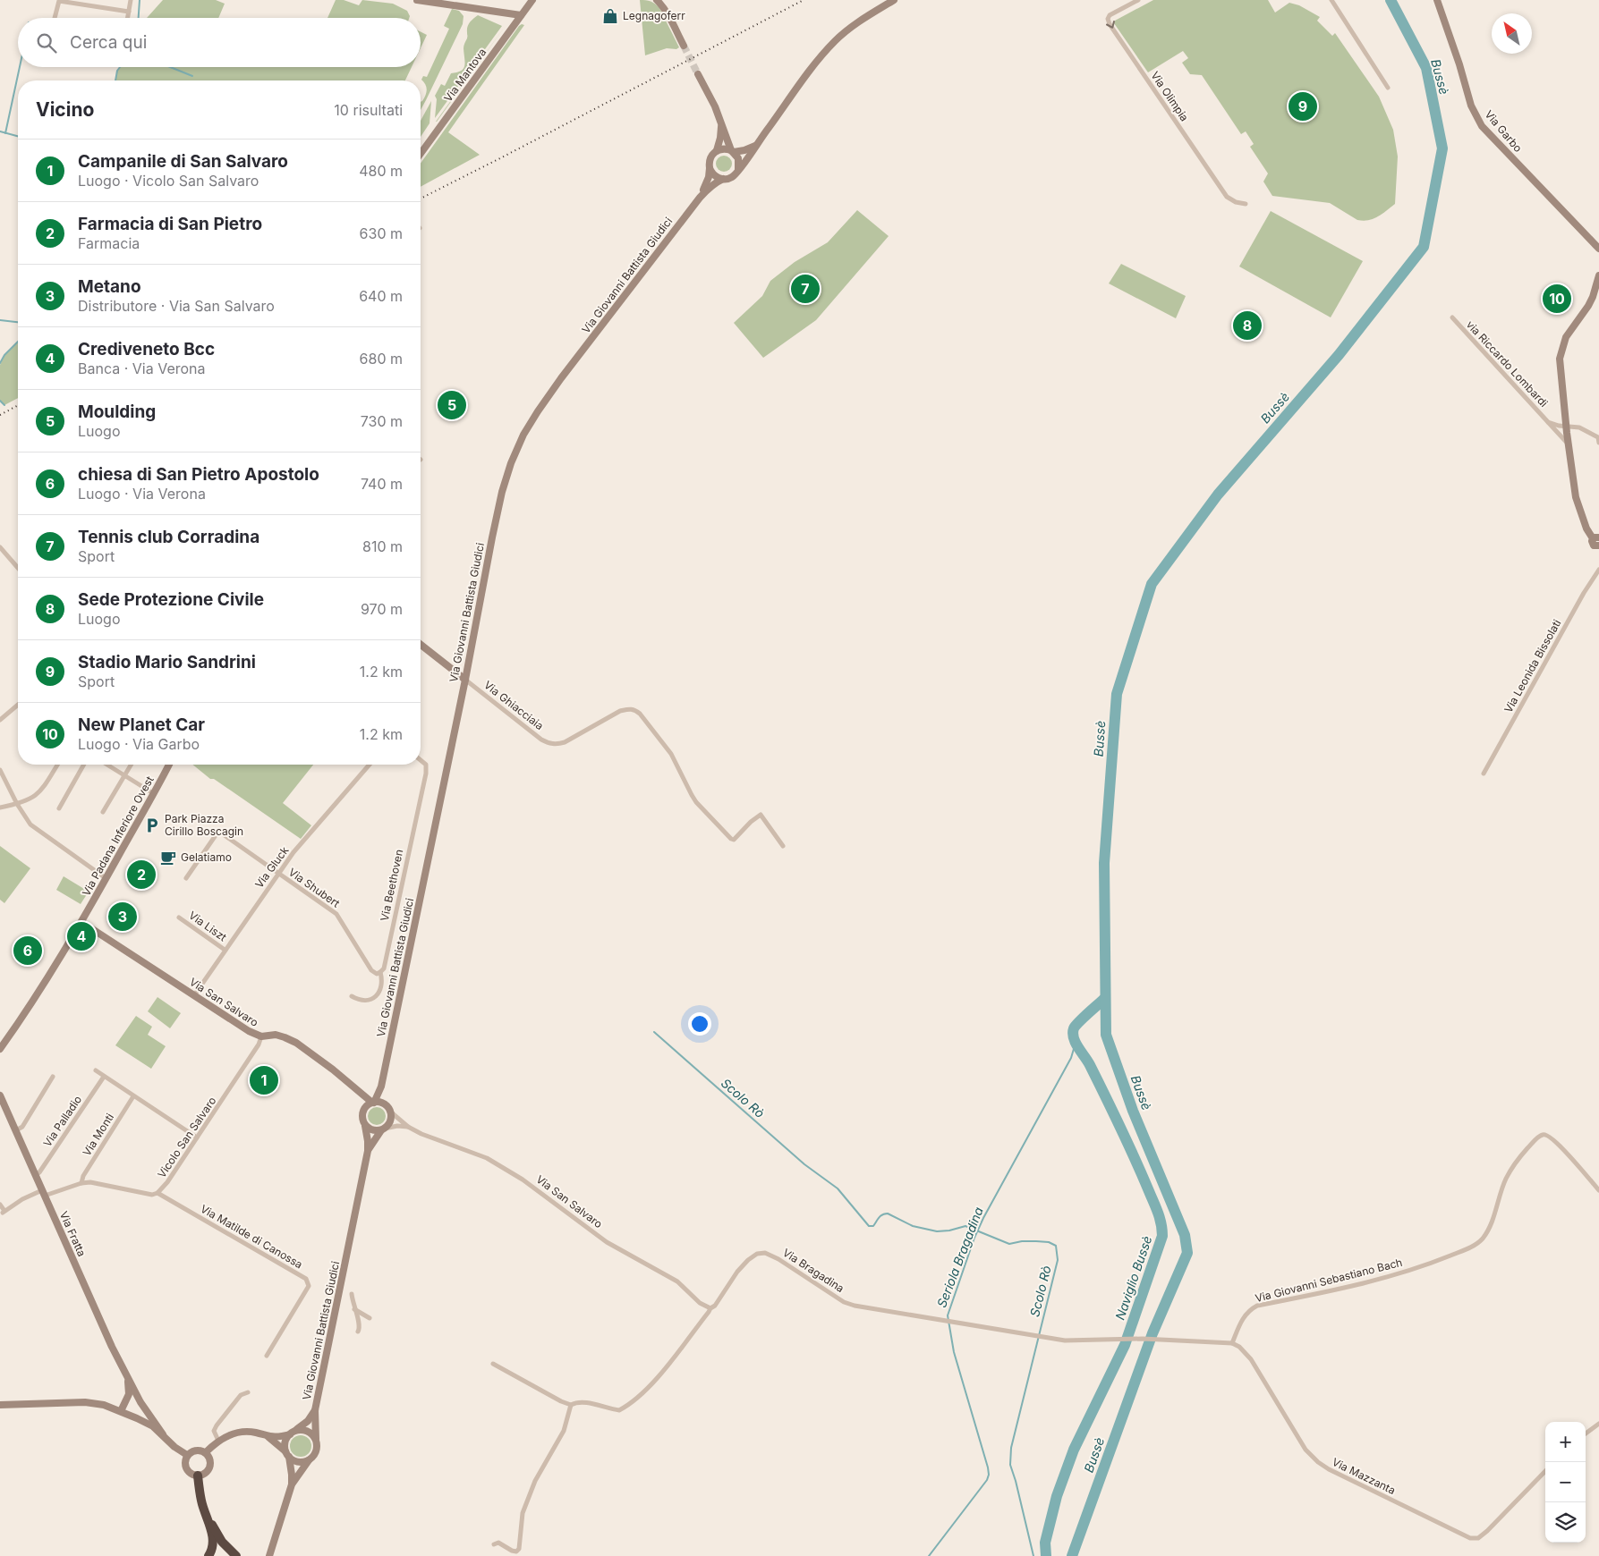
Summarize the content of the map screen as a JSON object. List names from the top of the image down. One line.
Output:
{"streets":{"main road":["Via Mantova","Via Garbo","Via Giovanni Battista Giudici","Via Ghiacciaia","Via Padana Inferiore Ovest","Via San Salvaro","Via Fratta"],"street":["Via Olimpia","via Riccardo Lombardi","Via Leonida Bissolati","Via Gluck","Via Beethoven","Via Shubert","Via Liszt","Via Palladio","Via Monti","Vicolo San Salvaro","Via Matilde di Canossa","Via Bragadina","Via Giovanni Sebastiano Bach","Via Mazzanta"]},"crossings":[["Via Giovanni Battista Giudici","Via Ghiacciaia"],["Via Giovanni Battista Giudici","Via San Salvaro"],["Via Padana Inferiore Ovest","Via San Salvaro"],["Via Gluck","Via Shubert"],["Via Gluck","Via Liszt"],["Via Gluck","Via San Salvaro"],["Via Beethoven","Via Shubert"],["Via San Salvaro","Vicolo San Salvaro"],["Via San Salvaro","Via Bragadina"],["Via Palladio","Via Fratta"],["Via Monti","Vicolo San Salvaro"],["Vicolo San Salvaro","Via Fratta"],["Vicolo San Salvaro","Via Matilde di Canossa"],["Via Bragadina","Via Giovanni Sebastiano Bach"],["Via Bragadina","Via Mazzanta"],["Via Giovanni Sebastiano Bach","Via Mazzanta"]],"one_way":["Via Olimpia"],"water":["Bussè","Scolo Rò","Seriola Bragadina","Naviglio Bussè"],"places":{"shop":["Legnagoferr"],"parking":["Park Piazza Cirillo Boscagin"],"cafe":["Gelatiamo"]},"north":"top left","page":{"search":"Cerca qui","heading":["Vicino","10 risultati"],"pins":["9","7","10","8","5","2","3","4","6","1"],"list":[{"mark":"1","name":"Campanile di San Salvaro","note":"Luogo · Vicolo San Salvaro","value":"480 m"},{"mark":"2","name":"Farmacia di San Pietro","note":"Farmacia","value":"630 m"},{"mark":"3","name":"Metano","note":"Distributore · Via San Salvaro","value":"640 m"},{"mark":"4","name":"Crediveneto Bcc","note":"Banca · Via Verona","value":"680 m"},{"mark":"5","name":"Moulding","note":"Luogo","value":"730 m"},{"mark":"6","name":"chiesa di San Pietro Apostolo","note":"Luogo · Via Verona","value":"740 m"},{"mark":"7","name":"Tennis club Corradina","note":"Sport","value":"810 m"},{"mark":"8","name":"Sede Protezione Civile","note":"Luogo","value":"970 m"},{"mark":"9","name":"Stadio Mario Sandrini","note":"Sport","value":"1.2 km"},{"mark":"10","name":"New Planet Car","note":"Luogo · Via Garbo","value":"1.2 km"}],"map_buttons":["+","−"]}}
